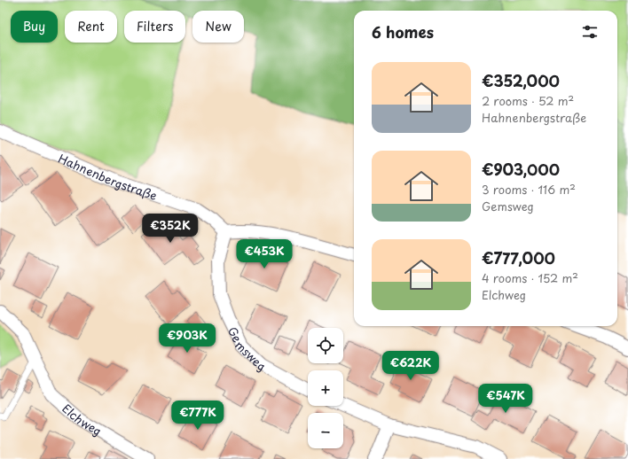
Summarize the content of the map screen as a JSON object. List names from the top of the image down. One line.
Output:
{"streets":{"street":["Hahnenbergstraße","Gemsweg","Elchweg"]},"crossings":[["Hahnenbergstraße","Gemsweg"]],"page":{"chip":["Buy","Rent","Filters","New"],"heading":"6 homes","list":[{"name":"€352,000","note":"2 rooms · 52 m² · Hahnenbergstraße"},{"name":"€903,000","note":"3 rooms · 116 m² · Gemsweg"},{"name":"€777,000","note":"4 rooms · 152 m² · Elchweg"}],"price":["€352K","€453K","€903K","€622K","€547K","€777K"],"map_buttons":["+","−"]}}
